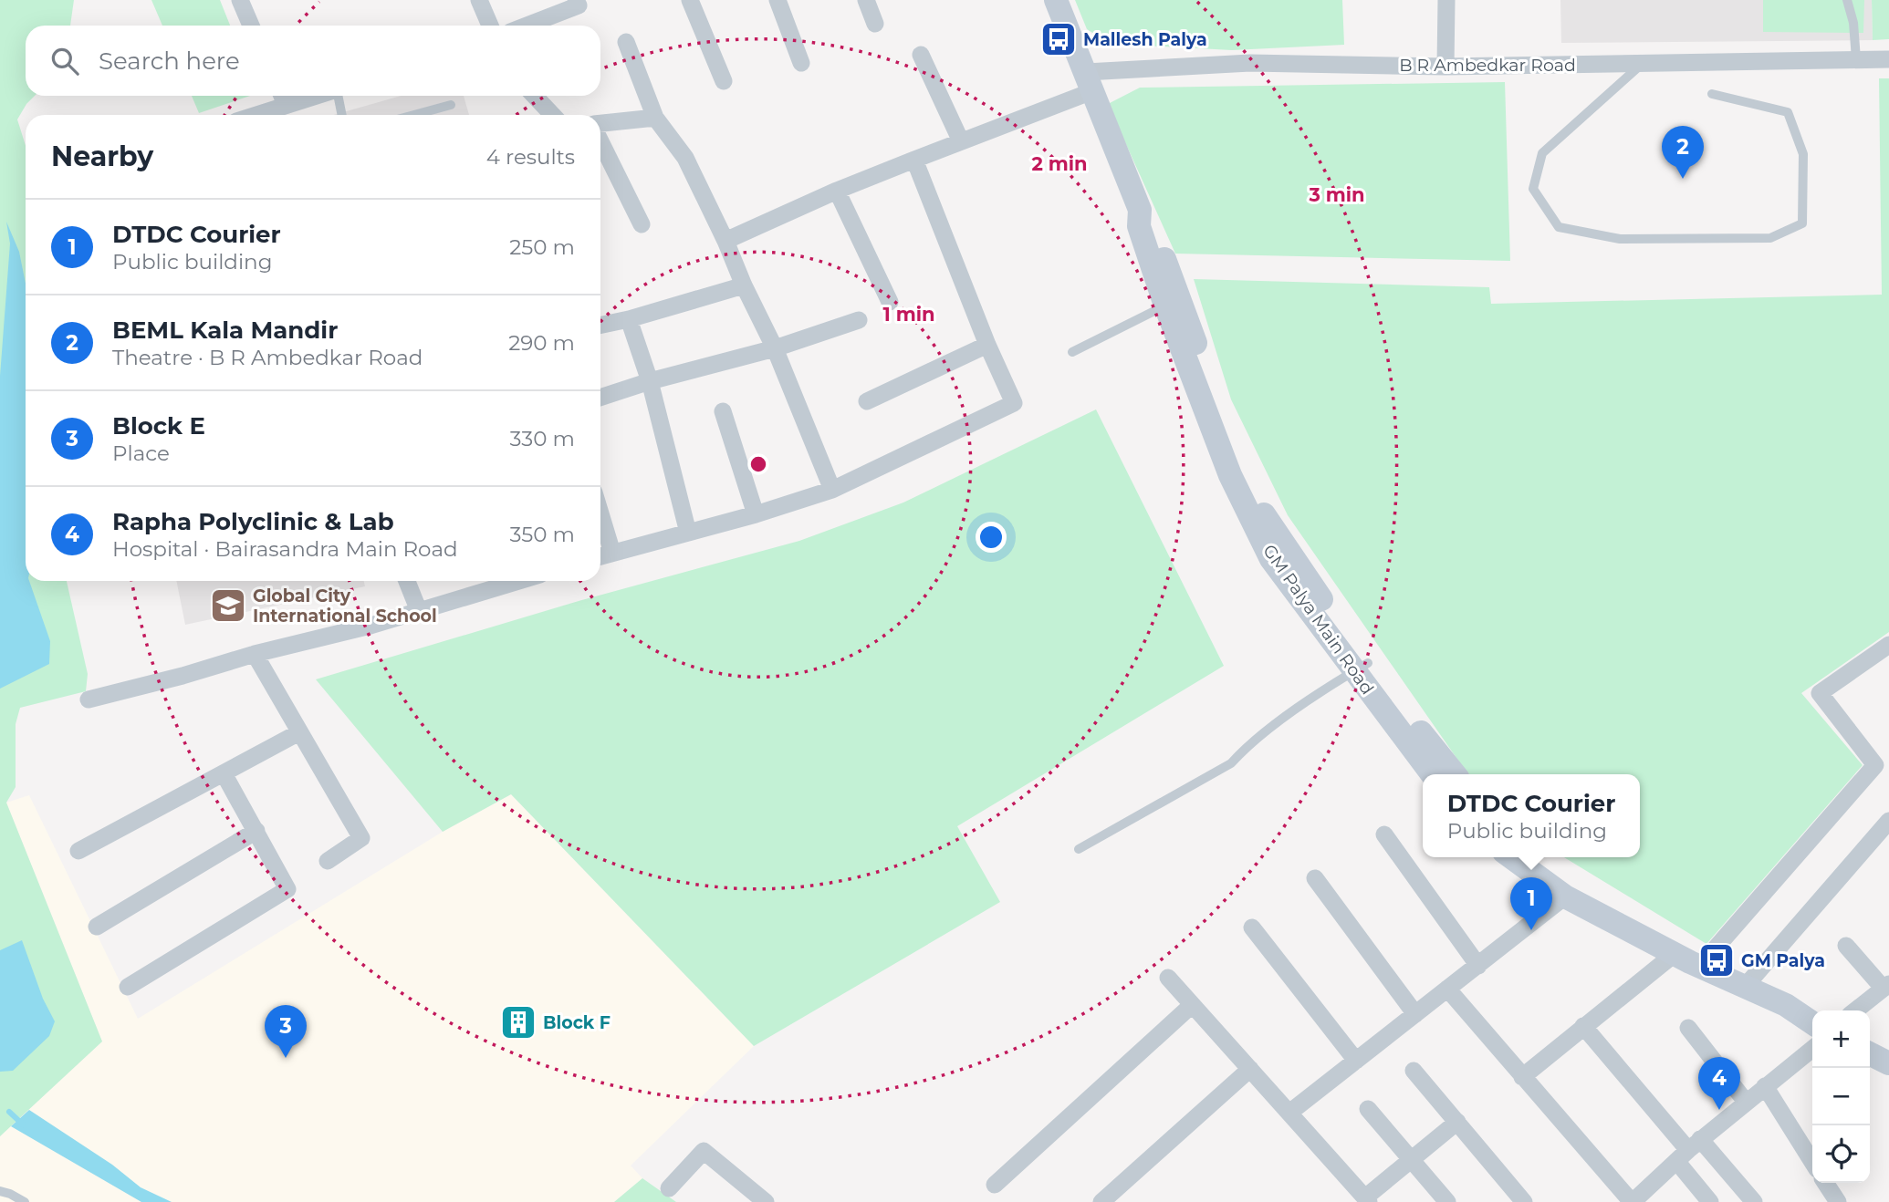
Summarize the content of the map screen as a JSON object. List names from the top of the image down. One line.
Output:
{"streets":{"main road":["GM Palya Main Road"],"street":["B R Ambedkar Road"]},"places":{"bus stop":["Mallesh Palya","GM Palya"],"school or university":["Global City International School"],"building":["Block F"]},"page":{"search":"Search here","heading":["Nearby","4 results"],"pins":["2","1","3","4"],"list":[{"mark":"1","name":"DTDC Courier","note":"Public building","value":"250 m"},{"mark":"2","name":"BEML Kala Mandir","note":"Theatre · B R Ambedkar Road","value":"290 m"},{"mark":"3","name":"Block E","note":"Place","value":"330 m"},{"mark":"4","name":"Rapha Polyclinic & Lab","note":"Hospital · Bairasandra Main Road","value":"350 m"}],"popup":["DTDC Courier","Public building"],"map_buttons":["+","−"]},"rings":["2 min","3 min","1 min"]}
